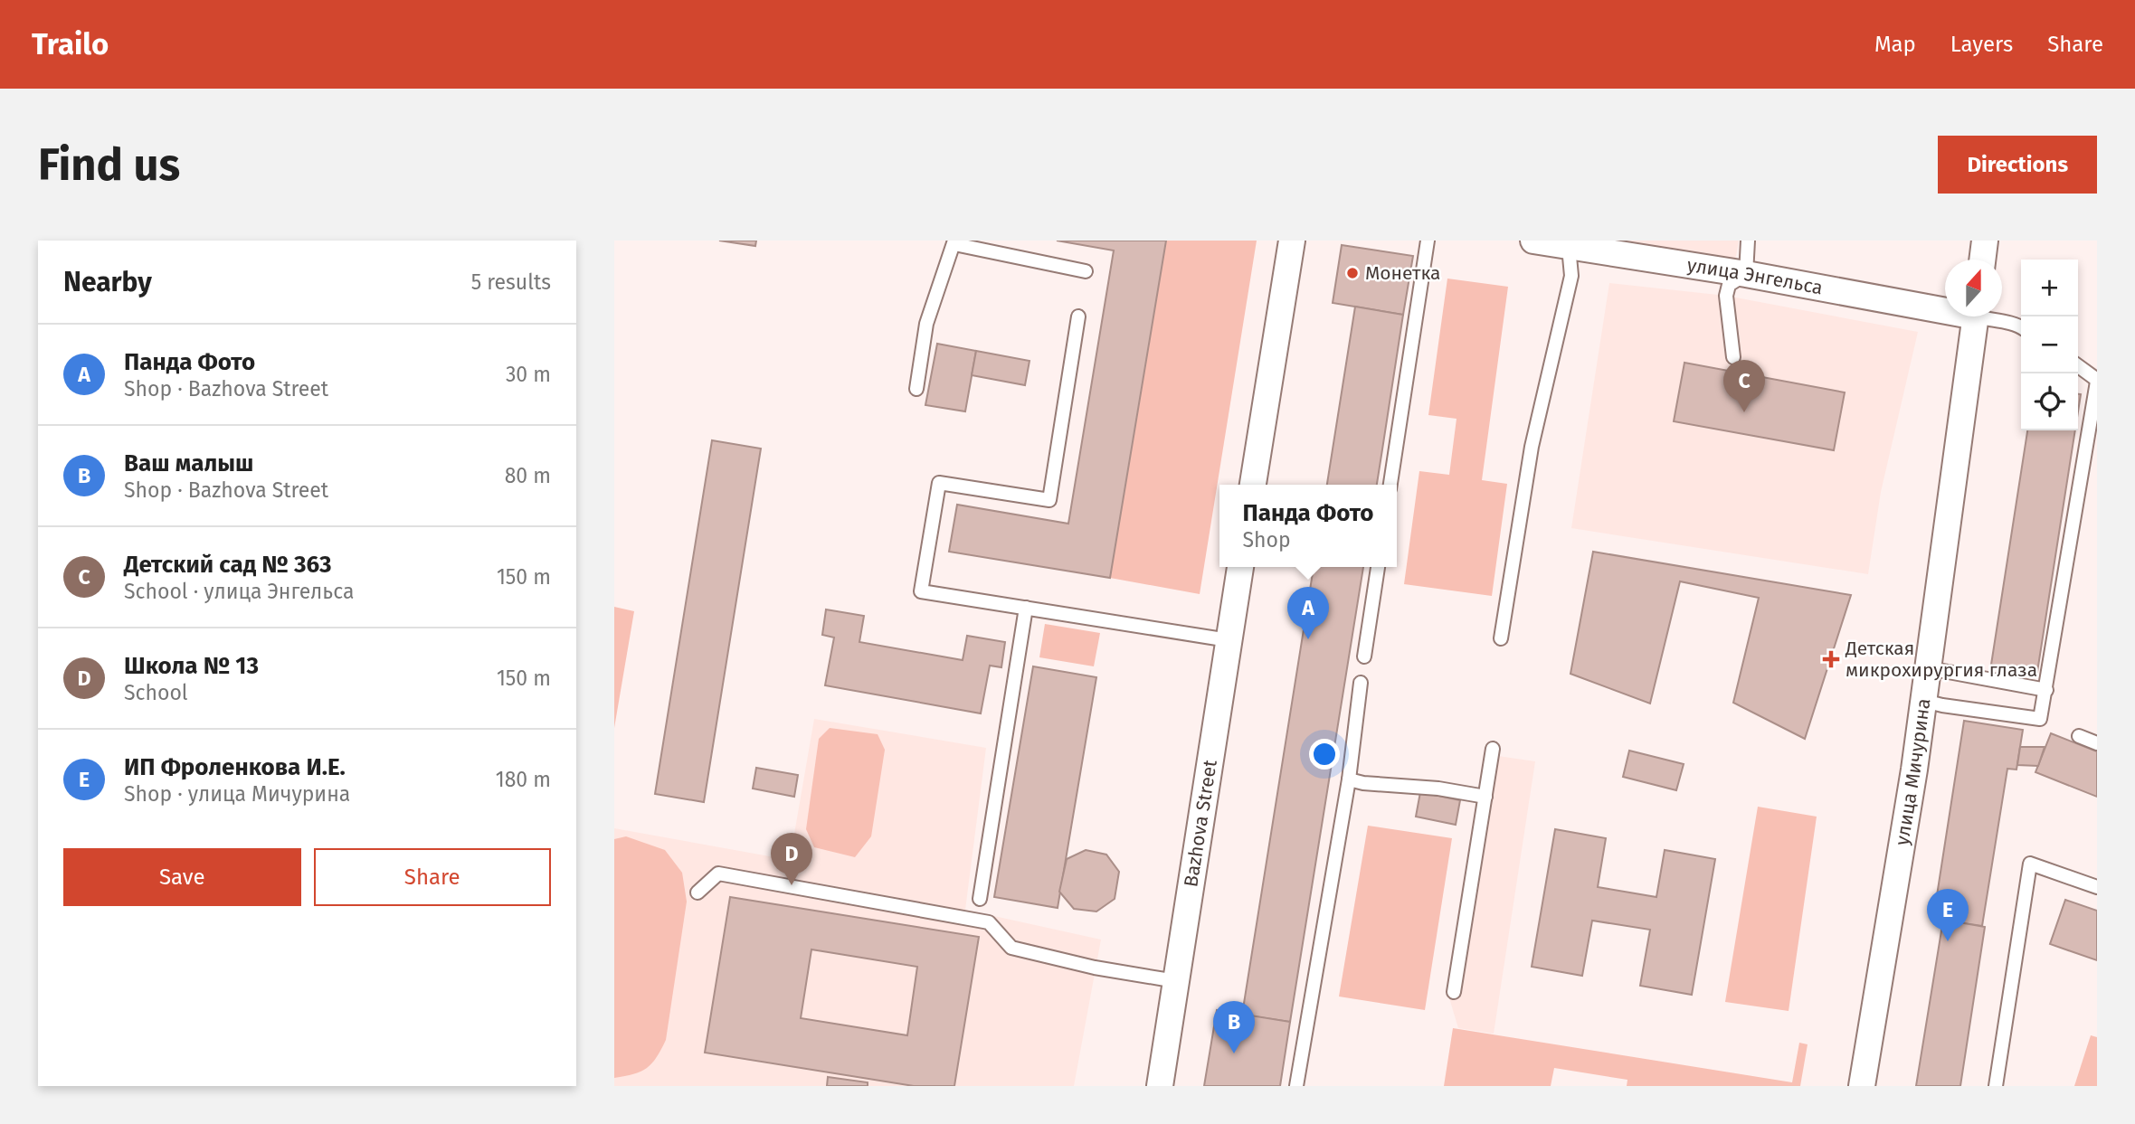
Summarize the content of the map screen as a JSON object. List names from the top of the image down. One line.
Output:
{"streets":{"street":["улица Энгельса","улица Мичурина","Bazhova Street"]},"places":{"other":["Монетка"],"health":["Детская микрохирургия глаза"]},"north":"top","page":{"header":"Trailo","nav":["Map","Layers","Share"],"buttons":["Directions",["Save","Share"]],"title":"Find us","heading":["Nearby","5 results"],"map_buttons":["+","−"],"list":[{"mark":"A","name":"Панда Фото","note":"Shop · Bazhova Street","value":"30 m"},{"mark":"B","name":"Ваш малыш","note":"Shop · Bazhova Street","value":"80 m"},{"mark":"C","name":"Детский сад № 363","note":"School · улица Энгельса","value":"150 m"},{"mark":"D","name":"Школа № 13","note":"School","value":"150 m"},{"mark":"E","name":"ИП Фроленкова И.Е.","note":"Shop · улица Мичурина","value":"180 m"}],"pins":["C","A","D","E","B"],"popup":["Панда Фото","Shop"]}}
